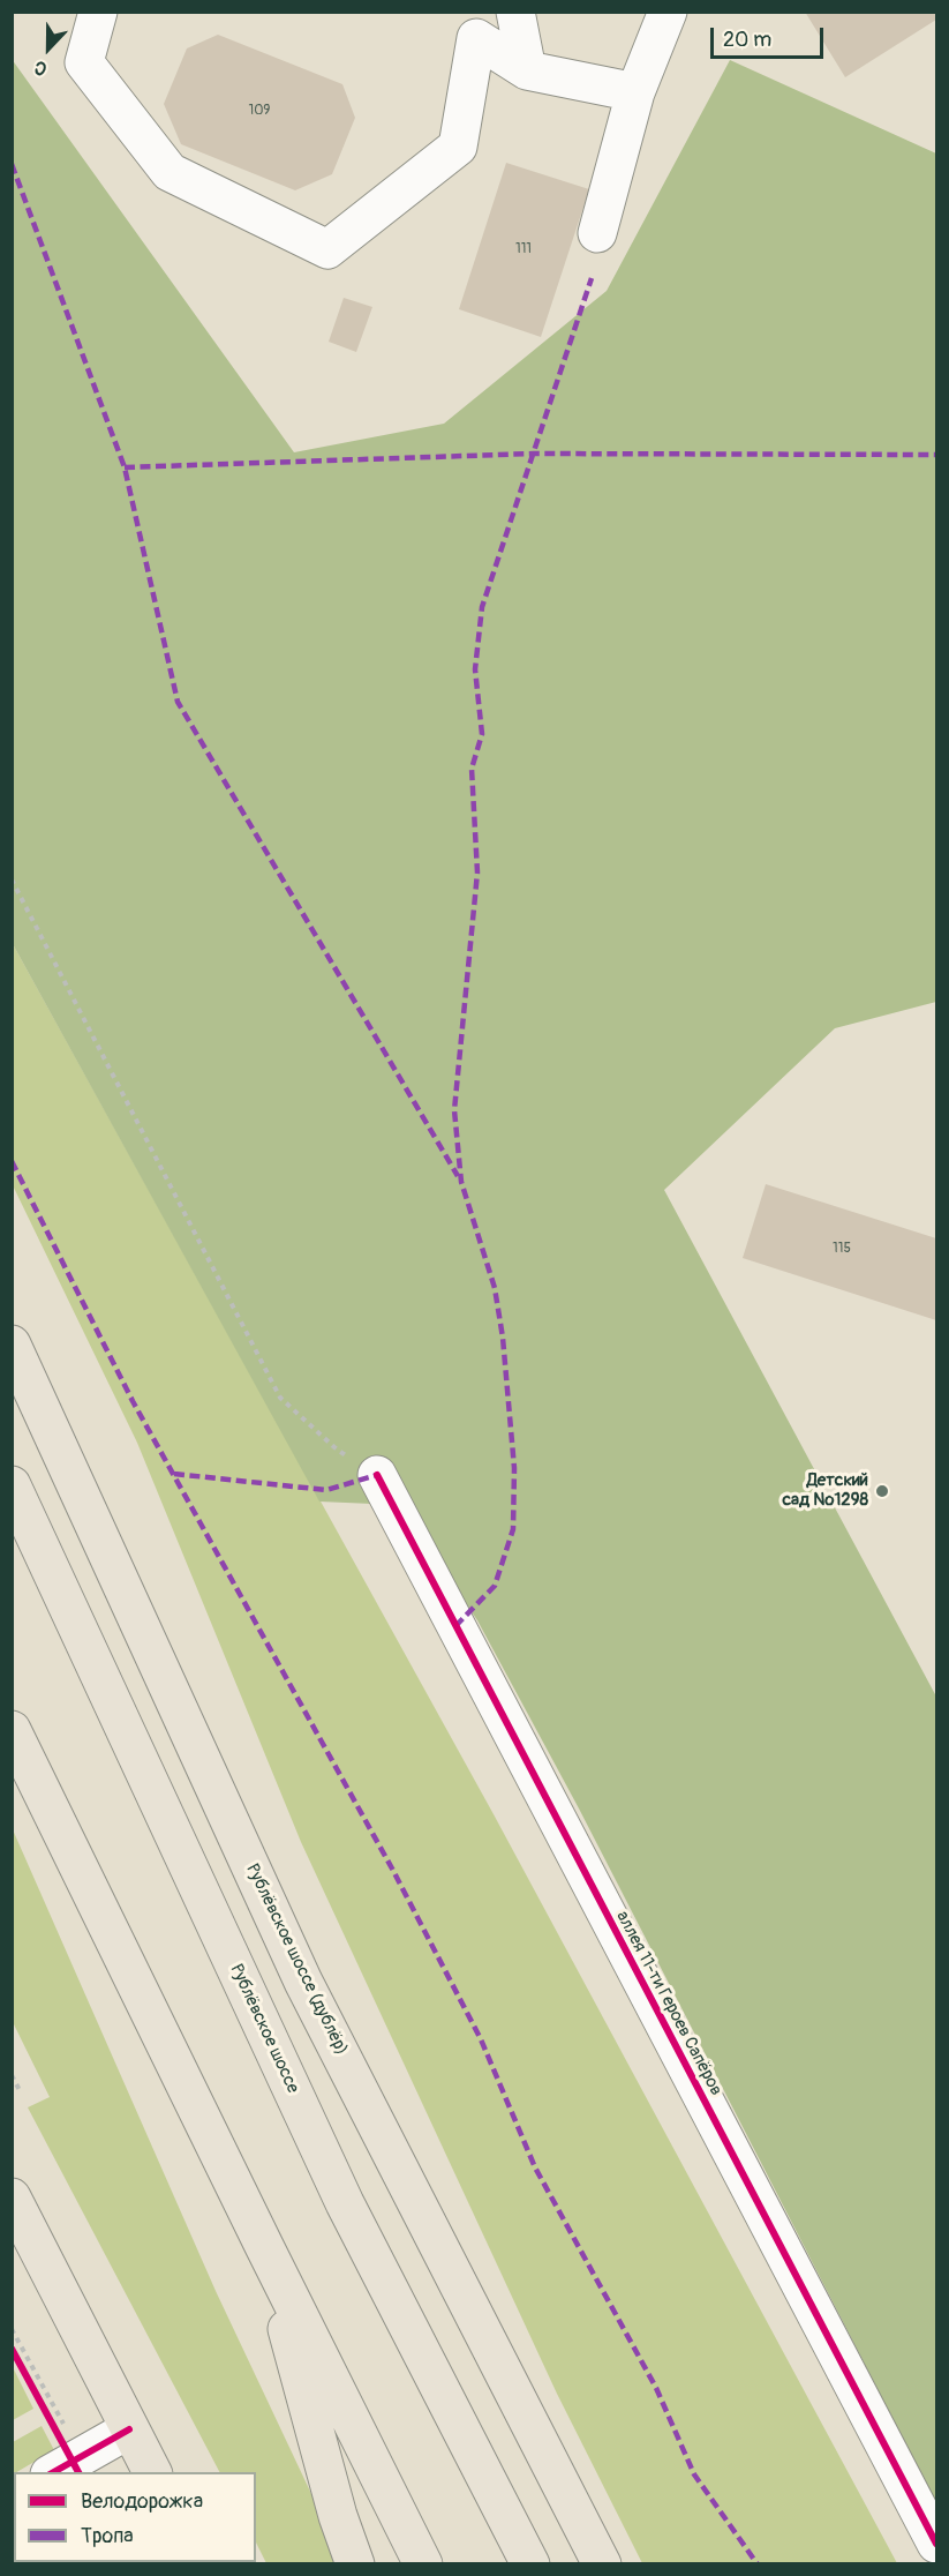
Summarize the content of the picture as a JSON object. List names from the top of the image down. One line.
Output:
{"streets":{"main road":["Рублёвское шоссе (дублёр)","Рублёвское шоссе"],"street":["аллея 11-ти Героев Сапёров"]},"places":["Детский сад №1298"],"house_numbers":["109","111","115"],"legend":["Велодорожка","Тропа"],"scale_bar":"20 m","north":"bottom"}
